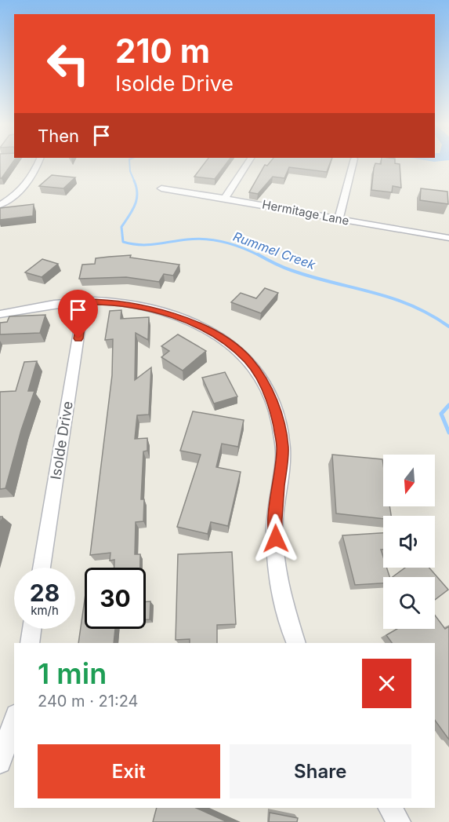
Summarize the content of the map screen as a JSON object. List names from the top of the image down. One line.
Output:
{"streets":{"street":["Hermitage Lane","Isolde Drive"]},"water":["Rummel Creek"],"north":"bottom","page":{"turn":["210 m","Isolde Drive"],"then":"Then","speed":"28 km/h","limit":"30","heading":["1 min","240 m · 21:24"],"buttons":["Exit","Share"]}}
